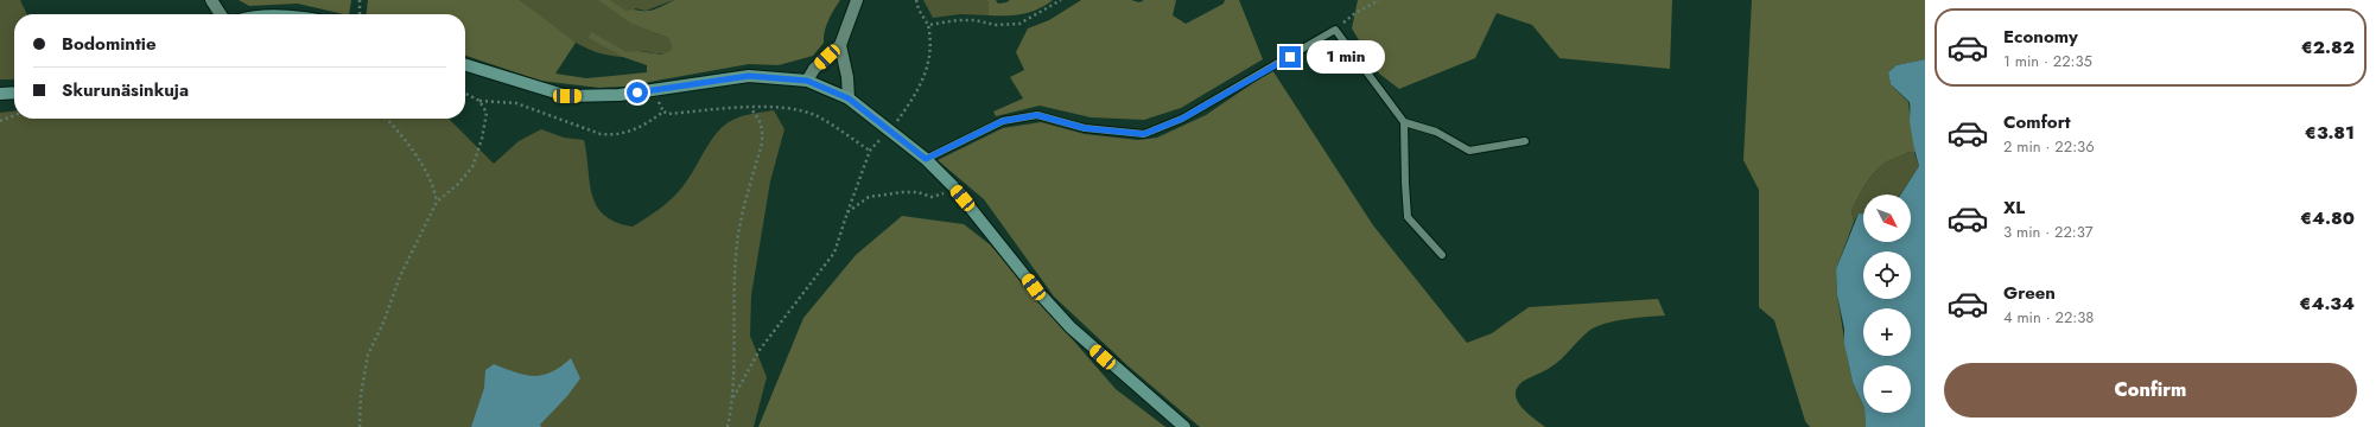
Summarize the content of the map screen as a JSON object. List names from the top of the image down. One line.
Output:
{"north":"bottom right","page":{"list":[{"name":"Economy","note":"1 min · 22:35","value":"€2.82"},{"name":"Comfort","note":"2 min · 22:36","value":"€3.81"},{"name":"XL","note":"3 min · 22:37","value":"€4.80"},{"name":"Green","note":"4 min · 22:38","value":"€4.34"}],"banner":["Bodomintie","Skurunäsinkuja"],"bubble":"1 min","map_buttons":["+","−"],"buttons":"Confirm"}}
